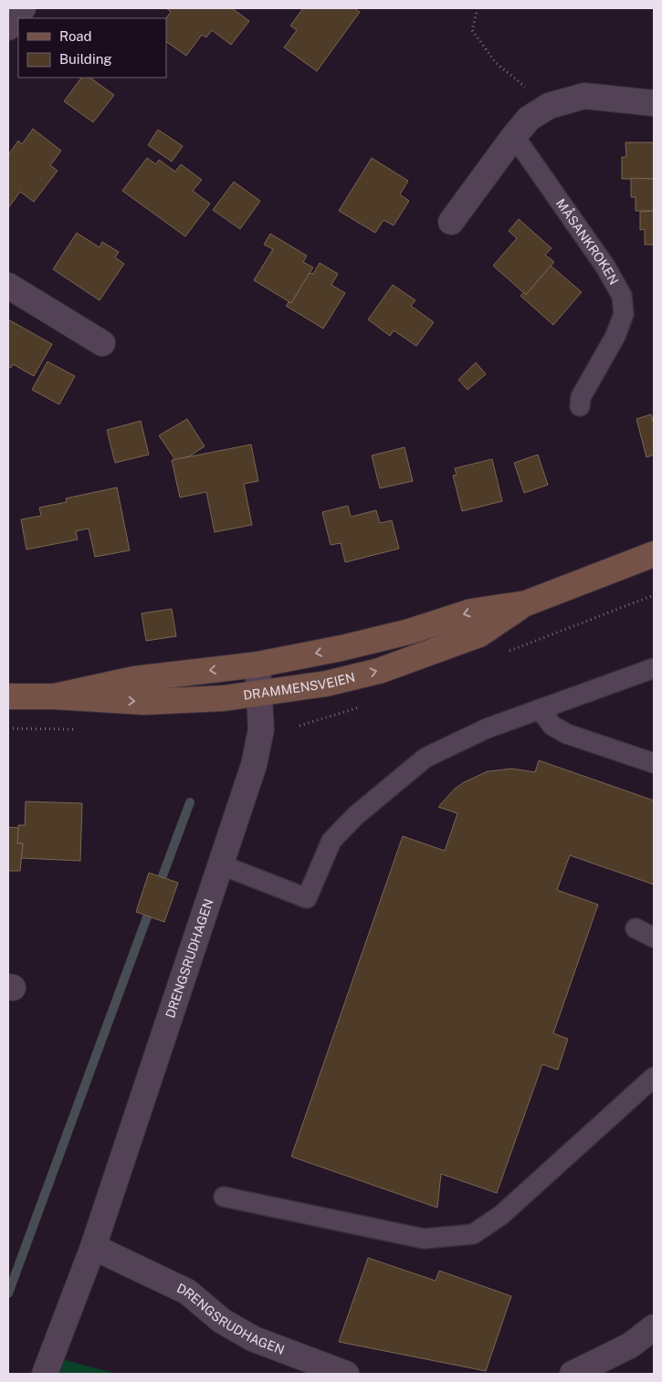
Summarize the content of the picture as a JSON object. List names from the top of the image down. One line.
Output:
{"streets":{"main road":["DRAMMENSVEIEN"],"street":["DRENGSRUDHAGEN"],"lane":["MÅSANKROKEN"]},"crossings":[["DRAMMENSVEIEN","DRENGSRUDHAGEN"]],"legend":["Road","Building"]}
